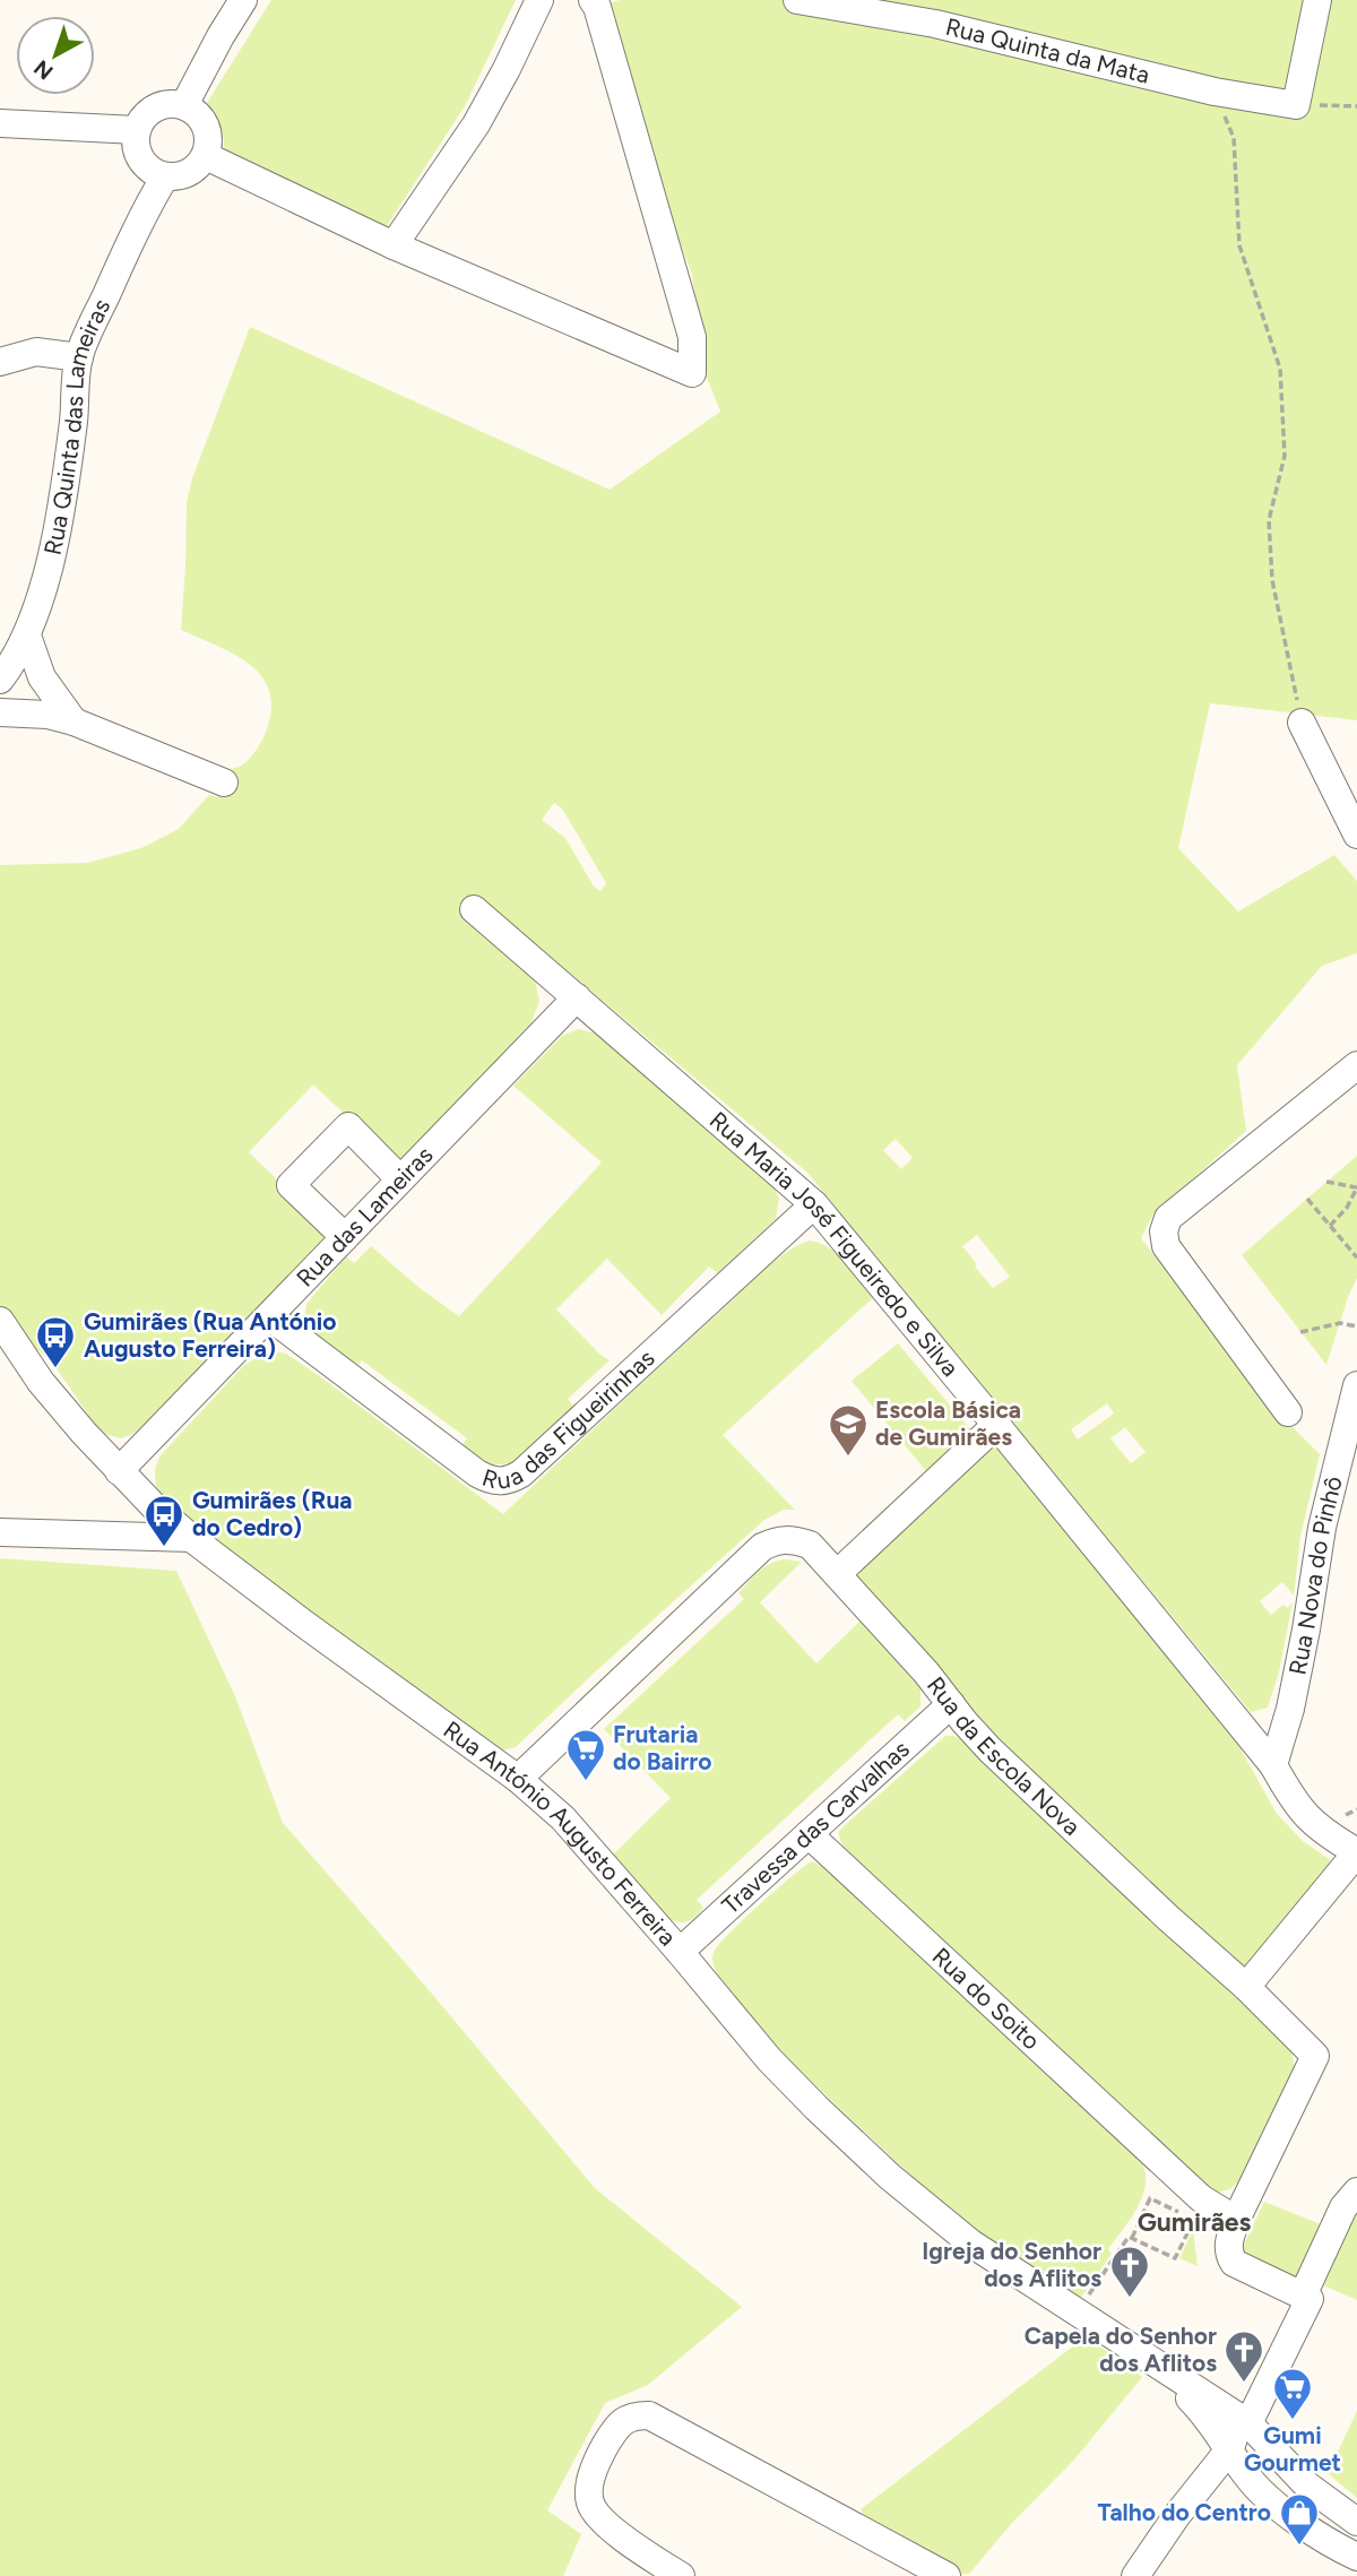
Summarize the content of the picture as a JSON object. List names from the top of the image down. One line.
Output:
{"streets":{"street":["Rua Quinta da Mata","Rua Quinta das Lameiras","Rua das Lameiras","Rua Maria José Figueiredo e Silva","Rua das Figueirinhas","Rua Nova do Pinhô","Rua da Escola Nova","Travessa das Carvalhas","Rua António Augusto Ferreira","Rua do Soito"]},"crossings":[["Rua das Lameiras","Rua Maria José Figueiredo e Silva"],["Rua das Lameiras","Rua das Figueirinhas"],["Rua das Lameiras","Rua António Augusto Ferreira"],["Rua Maria José Figueiredo e Silva","Rua das Figueirinhas"],["Rua Maria José Figueiredo e Silva","Rua Nova do Pinhô"],["Rua da Escola Nova","Travessa das Carvalhas"],["Rua da Escola Nova","Rua António Augusto Ferreira"],["Rua da Escola Nova","Rua do Soito"],["Travessa das Carvalhas","Rua António Augusto Ferreira"],["Travessa das Carvalhas","Rua do Soito"]],"districts":["Gumirães"],"places":{"bus stop":["Gumirães (Rua António Augusto Ferreira)","Gumirães (Rua do Cedro)"],"school or university":["Escola Básica de Gumirães"],"supermarket":["Frutaria do Bairro","Gumi Gourmet"],"church":["Igreja do Senhor dos Aflitos","Capela do Senhor dos Aflitos"],"shop":["Talho do Centro"]},"north":"bottom left"}
